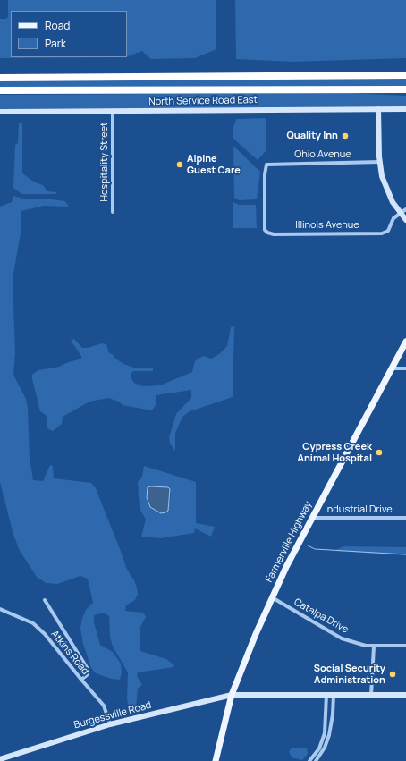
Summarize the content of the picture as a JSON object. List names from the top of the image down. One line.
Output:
{"streets":{"main road":["Farmerville Highway"],"street":["North Service Road East","Ohio Avenue","Hospitality Street","Illinois Avenue","Industrial Drive","Catalpa Drive","Atkins Road","Burgessville Road"]},"crossings":[["North Service Road East","Hospitality Street"],["Ohio Avenue","Illinois Avenue"],["Industrial Drive","Farmerville Highway"],["Farmerville Highway","Catalpa Drive"],["Farmerville Highway","Burgessville Road"],["Atkins Road","Burgessville Road"]],"places":["Quality Inn","Alpine Guest Care","Cypress Creek Animal Hospital","Social Security Administration"],"legend":["Road","Park"]}
